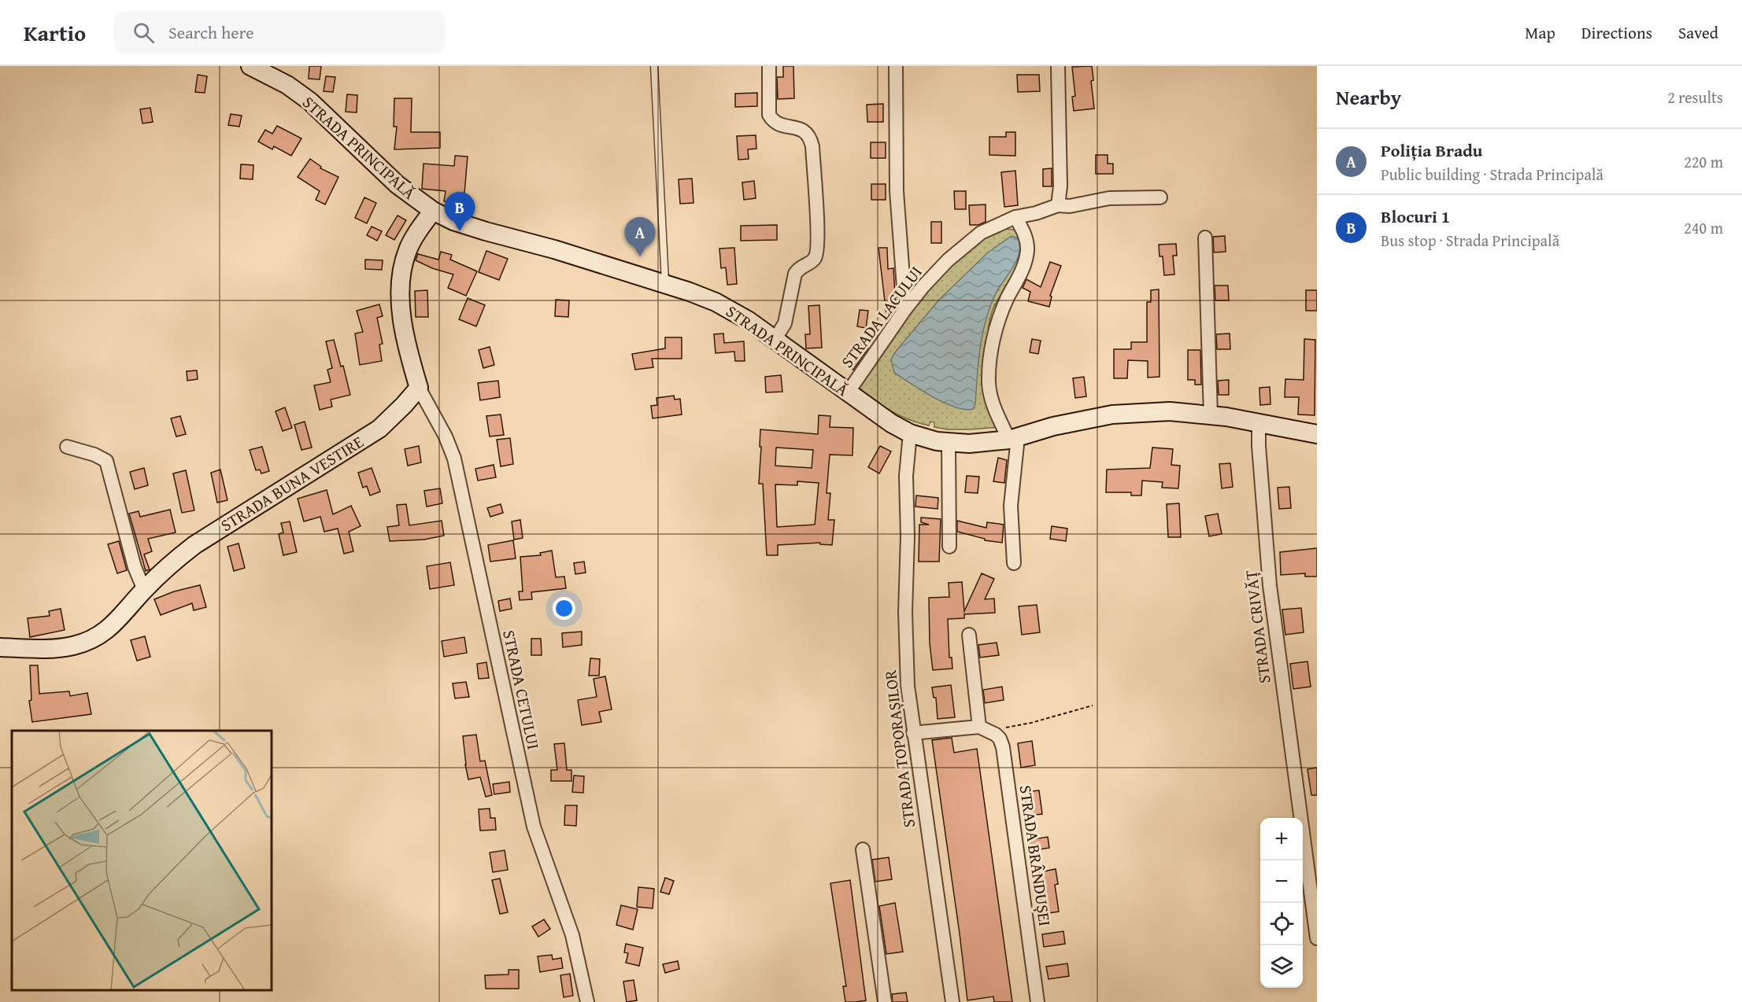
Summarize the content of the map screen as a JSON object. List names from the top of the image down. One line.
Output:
{"streets":{"main road":["STRADA PRINCIPALĂ","STRADA BUNA VESTIRE"],"street":["STRADA LACULUI","STRADA CRIVĂȚ","STRADA CETULUI","STRADA TOPORAȘILOR","STRADA BRÂNDUȘEI"]},"crossings":[["STRADA PRINCIPALĂ","STRADA LACULUI"],["STRADA PRINCIPALĂ","STRADA CRIVĂȚ"],["STRADA PRINCIPALĂ","STRADA TOPORAȘILOR"],["STRADA BUNA VESTIRE","STRADA CETULUI"]],"page":{"header":"Kartio","search":"Search here","nav":["Map","Directions","Saved"],"heading":["Nearby","2 results"],"list":[{"mark":"A","name":"Poliția Bradu","note":"Public building · Strada Principală","value":"220 m"},{"mark":"B","name":"Blocuri 1","note":"Bus stop · Strada Principală","value":"240 m"}],"pins":["B","A"],"map_buttons":["+","−"]}}
